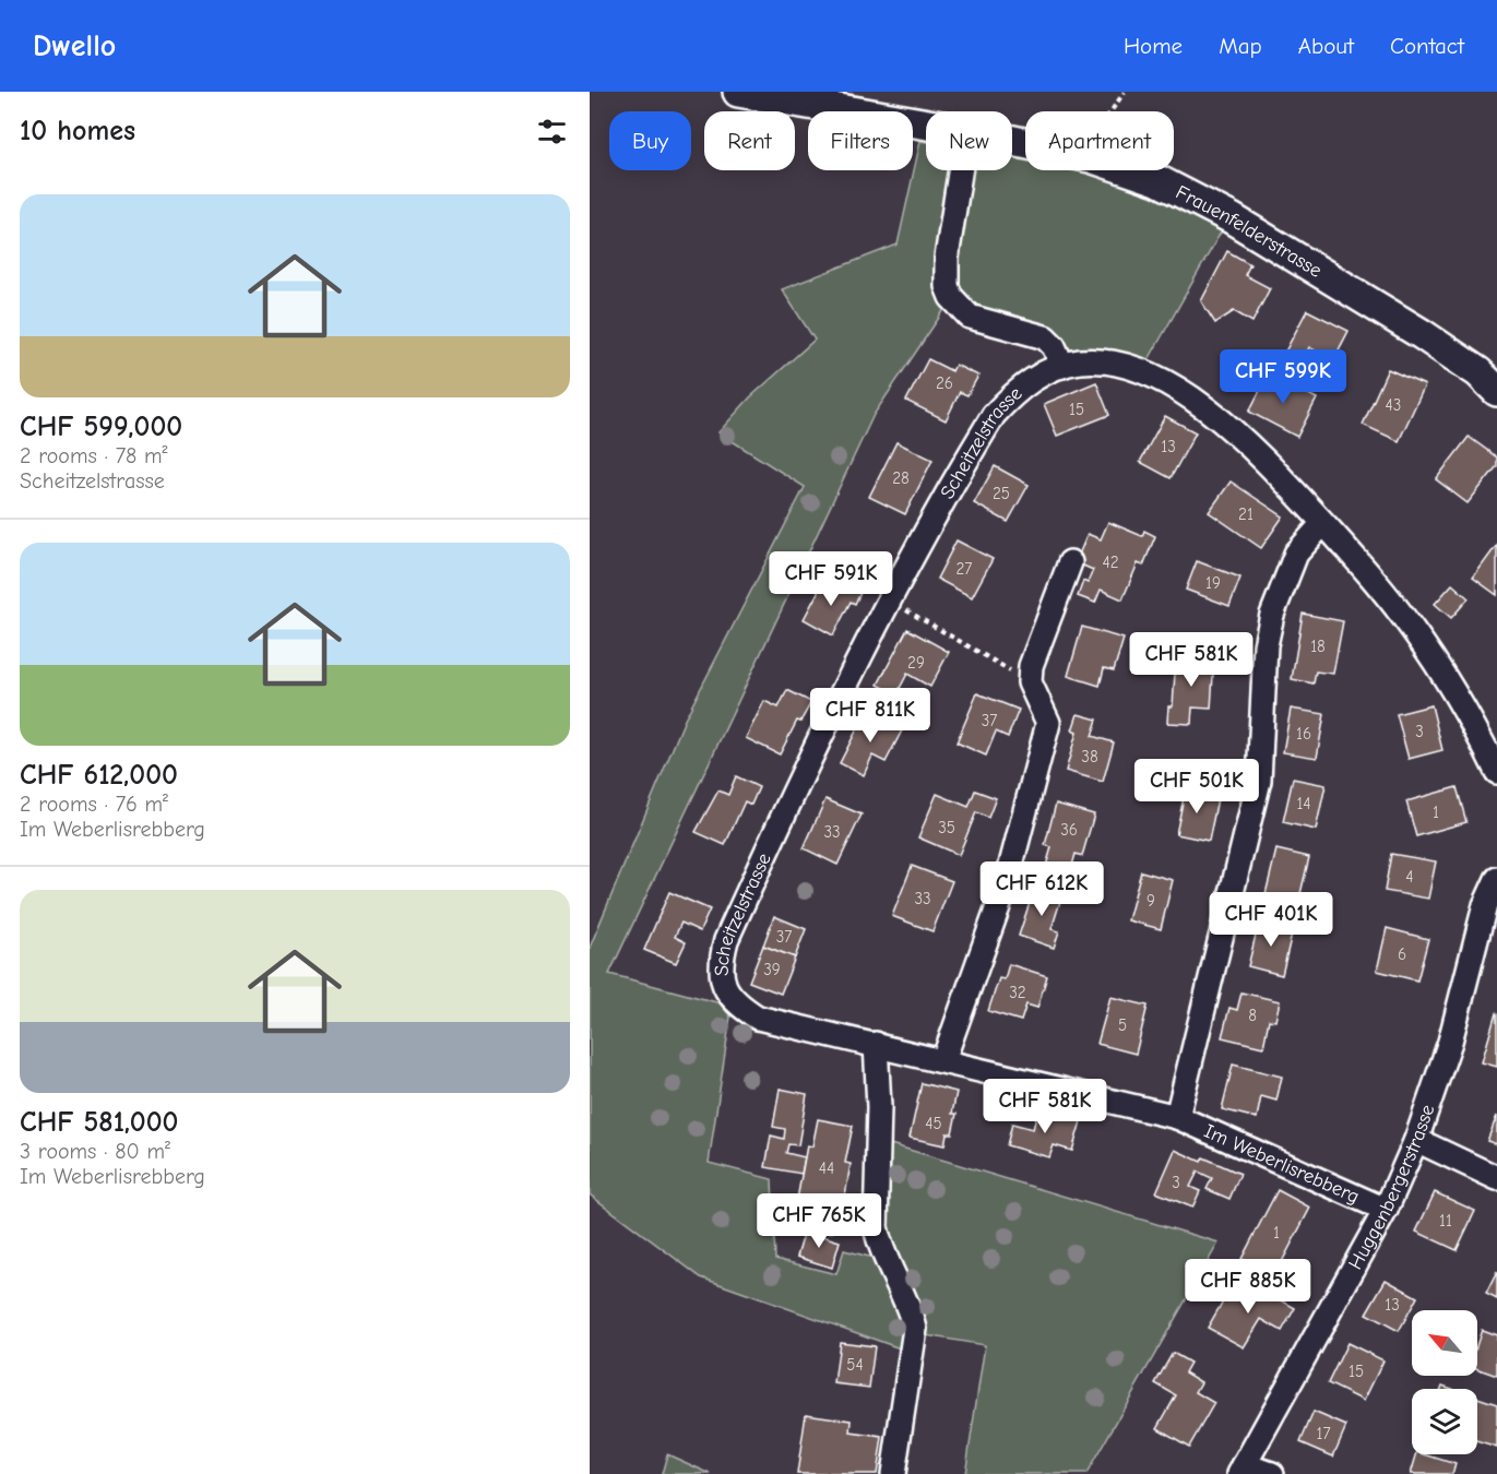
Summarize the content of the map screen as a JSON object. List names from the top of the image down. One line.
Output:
{"streets":{"street":["Frauenfelderstrasse","Scheitzelstrasse","Im Weberlisrebberg","Huggenbergerstrasse"]},"crossings":[["Scheitzelstrasse","Im Weberlisrebberg"],["Im Weberlisrebberg","Huggenbergerstrasse"]],"house_numbers":["26","43","15","13","28","25","21","42","27","19","18","29","37","3","16","38","14","1","35","36","33","4","33","9","37","6","39","32","8","5","45","44","3","11","1","13","54","15","17"],"north":"top left","page":{"header":"Dwello","nav":["Home","Map","About","Contact"],"heading":"10 homes","chip":["Buy","Rent","Filters","New","Apartment"],"list":[{"name":"CHF 599,000","note":"2 rooms · 78 m² · Scheitzelstrasse"},{"name":"CHF 612,000","note":"2 rooms · 76 m² · Im Weberlisrebberg"},{"name":"CHF 581,000","note":"3 rooms · 80 m² · Im Weberlisrebberg"}],"price":["CHF 599K","CHF 591K","CHF 581K","CHF 811K","CHF 501K","CHF 612K","CHF 401K","CHF 581K","CHF 765K","CHF 885K"]}}
